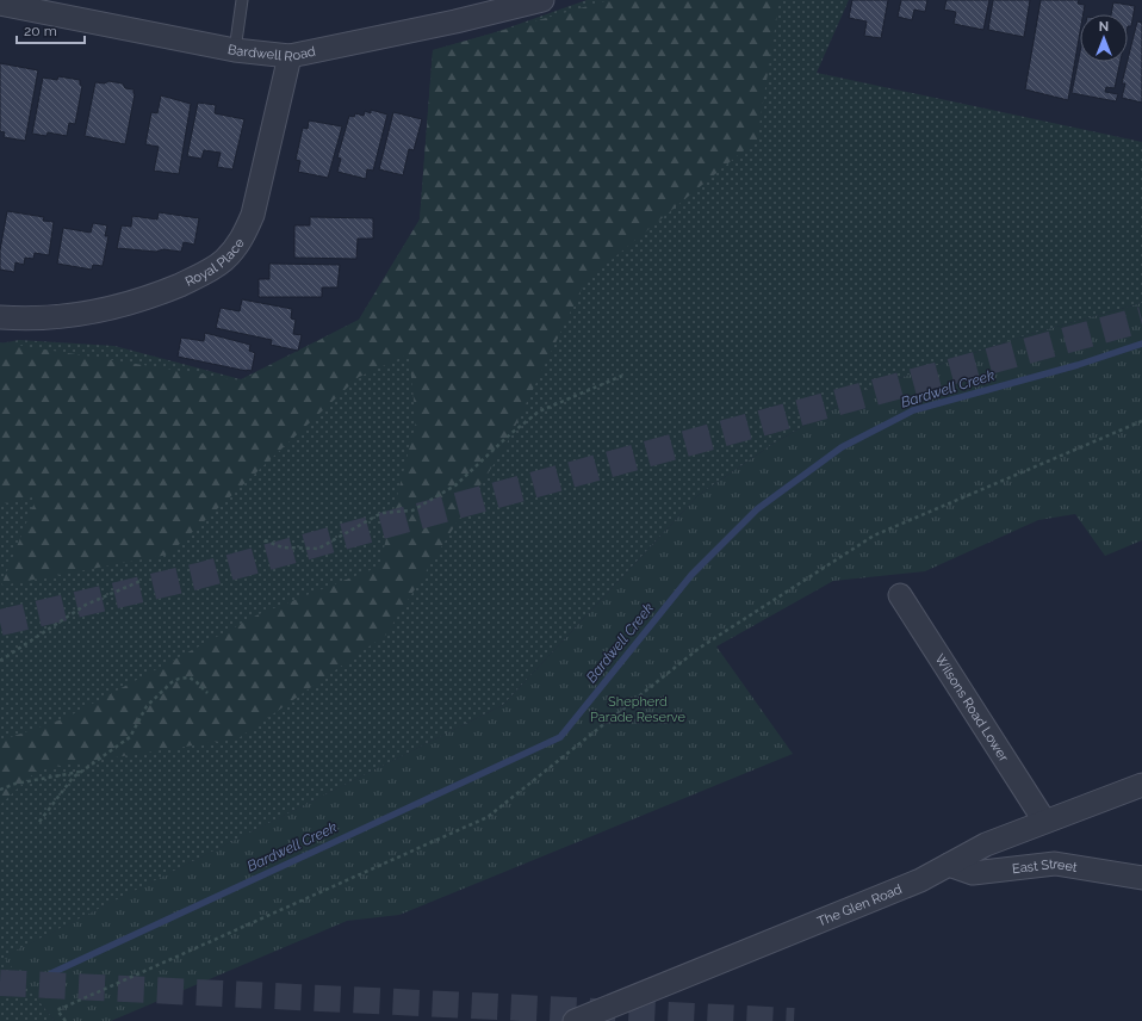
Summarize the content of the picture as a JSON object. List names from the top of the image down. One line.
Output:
{"streets":{"street":["Bardwell Road","Royal Place","Wilsons Road Lower","East Street","The Glen Road"]},"crossings":[["Bardwell Road","Royal Place"],["Wilsons Road Lower","The Glen Road"],["East Street","The Glen Road"]],"water":["Bardwell Creek"],"parks":["Shepherd Parade Reserve"],"scale_bar":"20 m","north":"top"}
